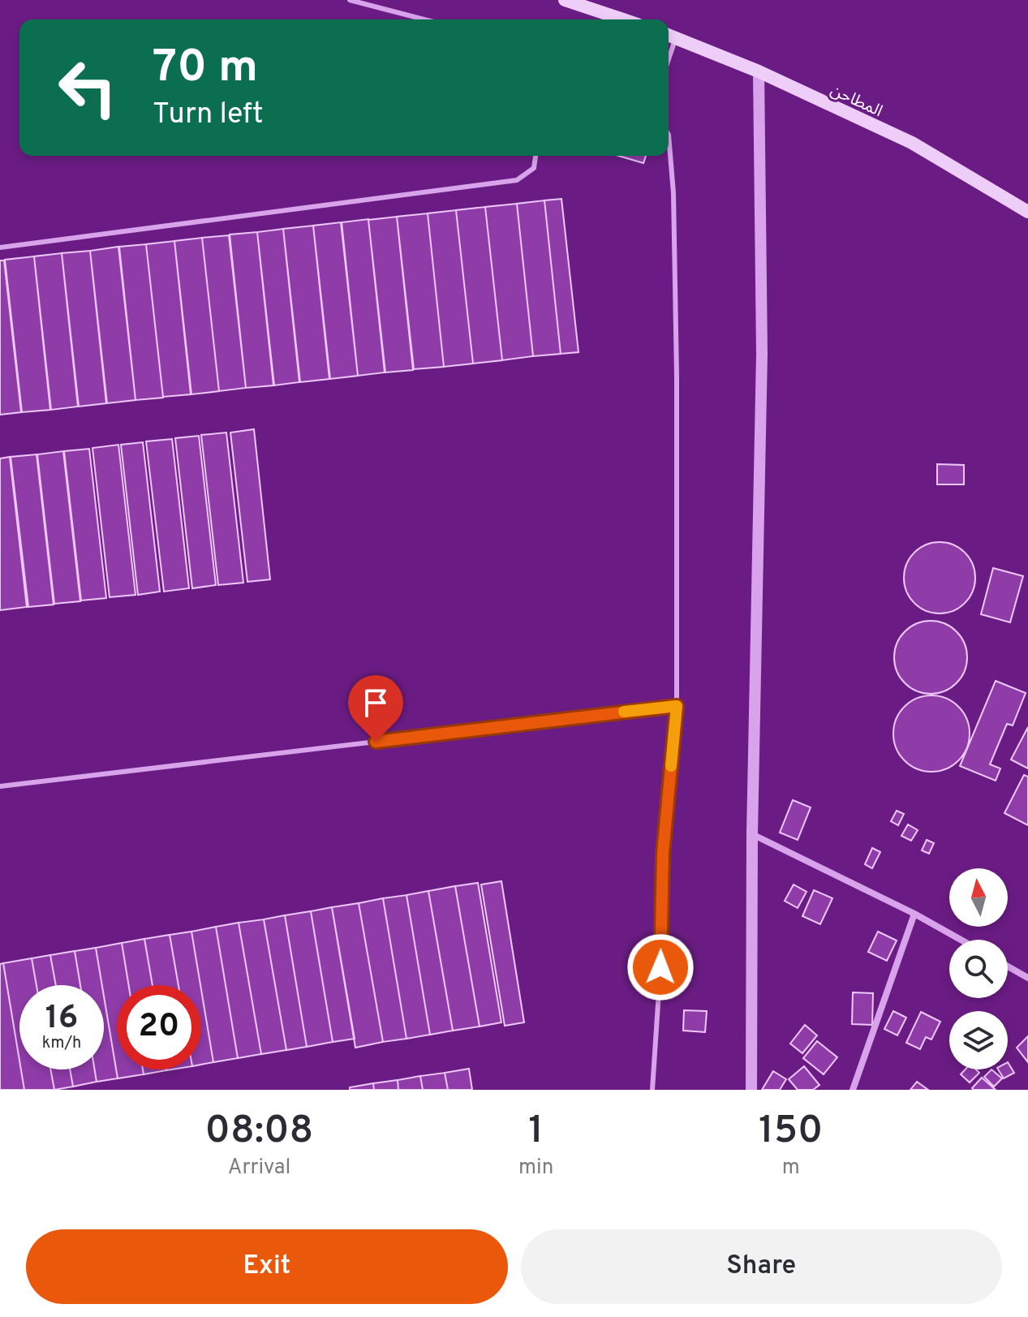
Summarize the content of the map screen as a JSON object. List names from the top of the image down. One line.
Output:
{"streets":{"main road":["المطاحن"]},"north":"top","page":{"turn":["70 m","Turn left"],"speed":"16 km/h","limit":"20","eta":["08:08","Arrival","1","min","150","m"],"buttons":["Exit","Share"]}}
